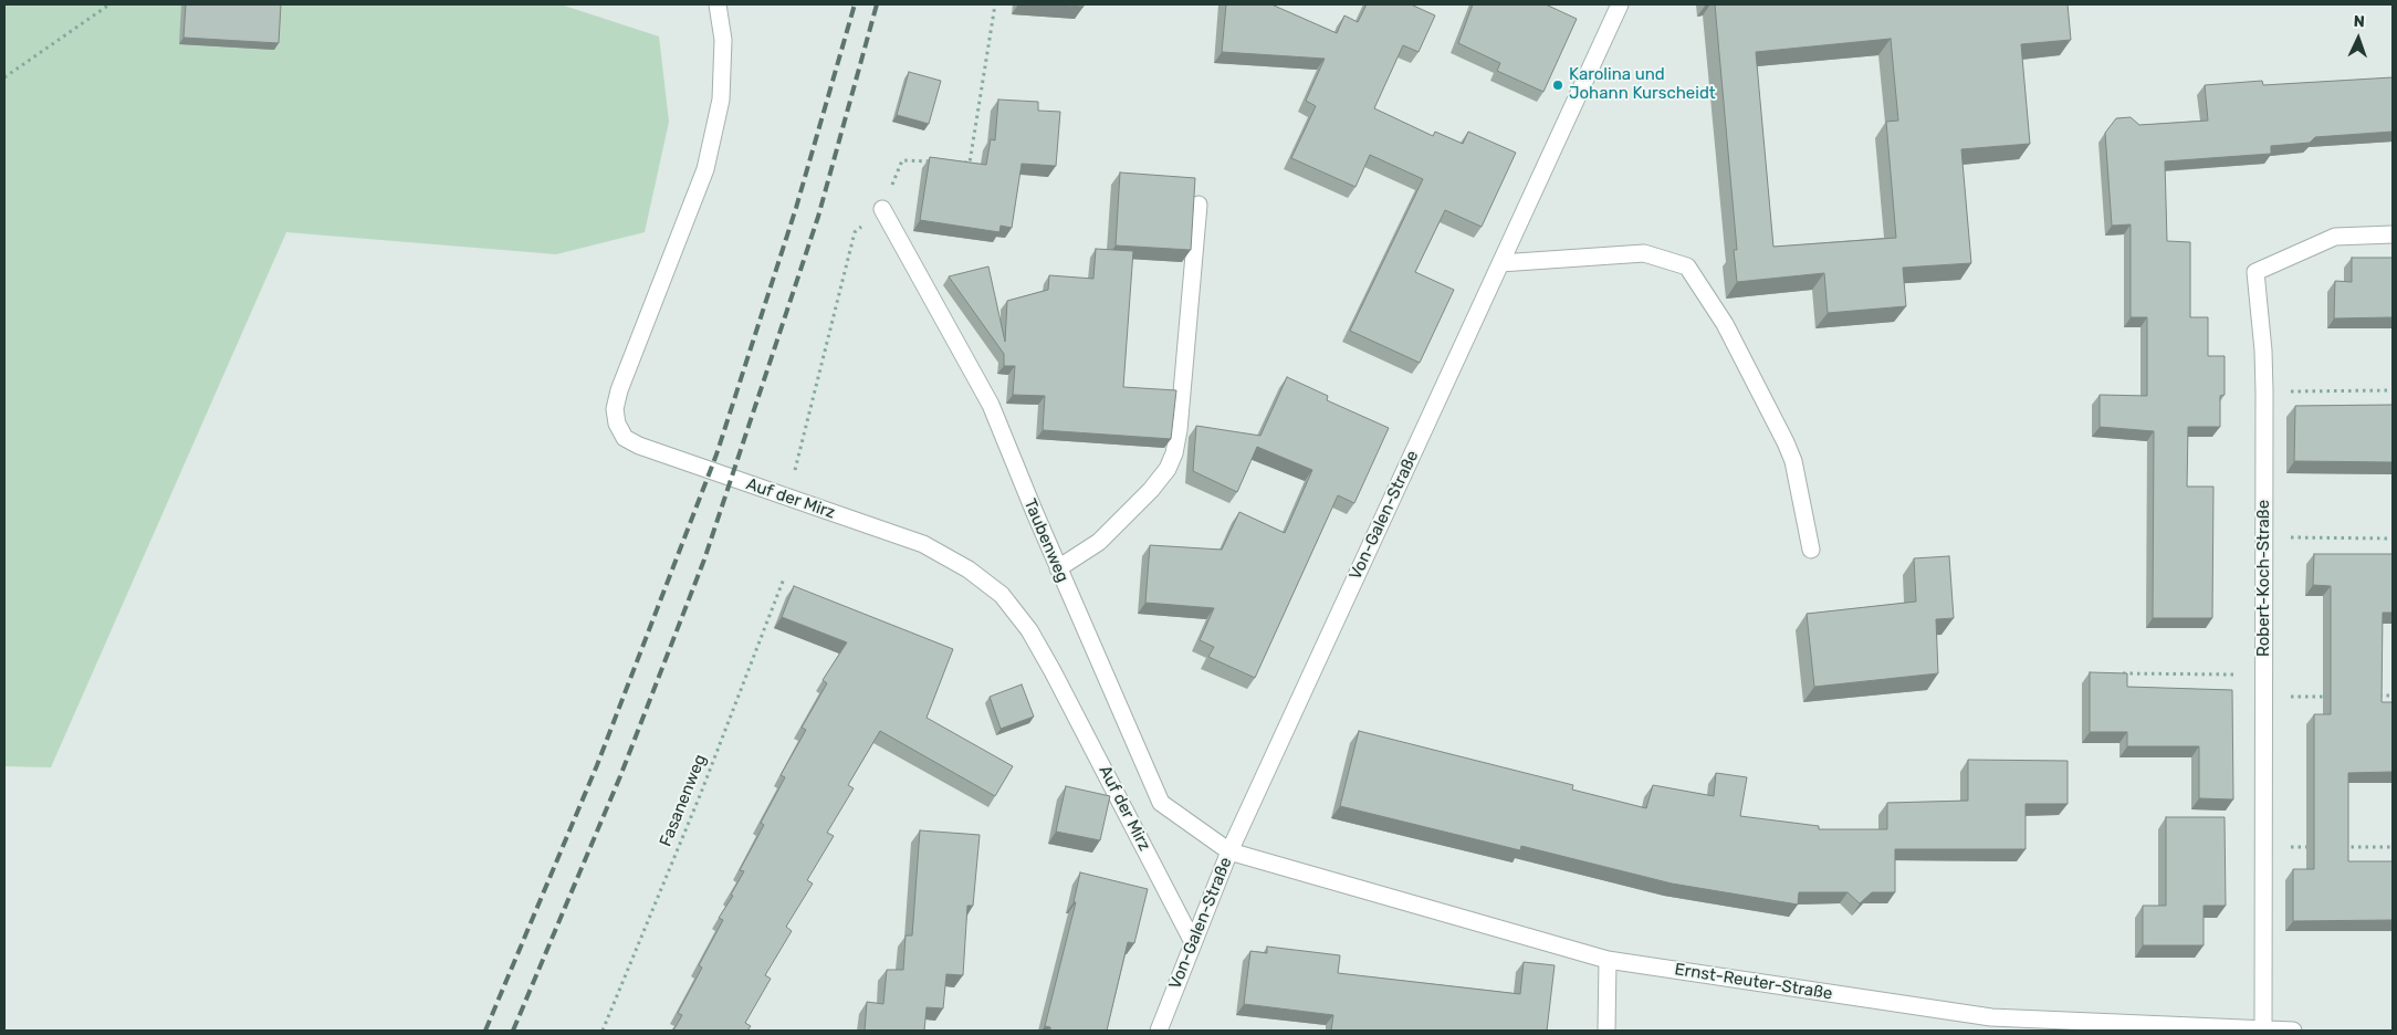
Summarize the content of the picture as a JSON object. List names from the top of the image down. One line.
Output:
{"streets":{"street":["Auf der Mirz","Von-Galen-Straße","Taubenweg","Robert-Koch-Straße","Ernst-Reuter-Straße"],"path":["Fasanenweg"]},"crossings":[["Auf der Mirz","Von-Galen-Straße"],["Von-Galen-Straße","Taubenweg"],["Von-Galen-Straße","Ernst-Reuter-Straße"],["Taubenweg","Ernst-Reuter-Straße"],["Robert-Koch-Straße","Ernst-Reuter-Straße"]],"places":["Karolina und Johann Kurscheidt"],"north":"top"}
